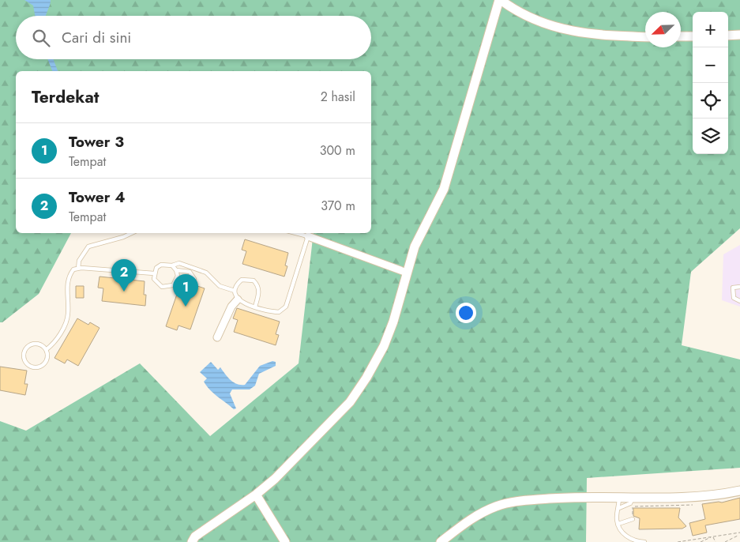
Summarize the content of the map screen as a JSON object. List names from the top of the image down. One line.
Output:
{"north":"bottom left","page":{"map_buttons":["+","−"],"search":"Cari di sini","heading":["Terdekat","2 hasil"],"list":[{"mark":"1","name":"Tower 3","note":"Tempat","value":"300 m"},{"mark":"2","name":"Tower 4","note":"Tempat","value":"370 m"}],"pins":["2","1"]}}
